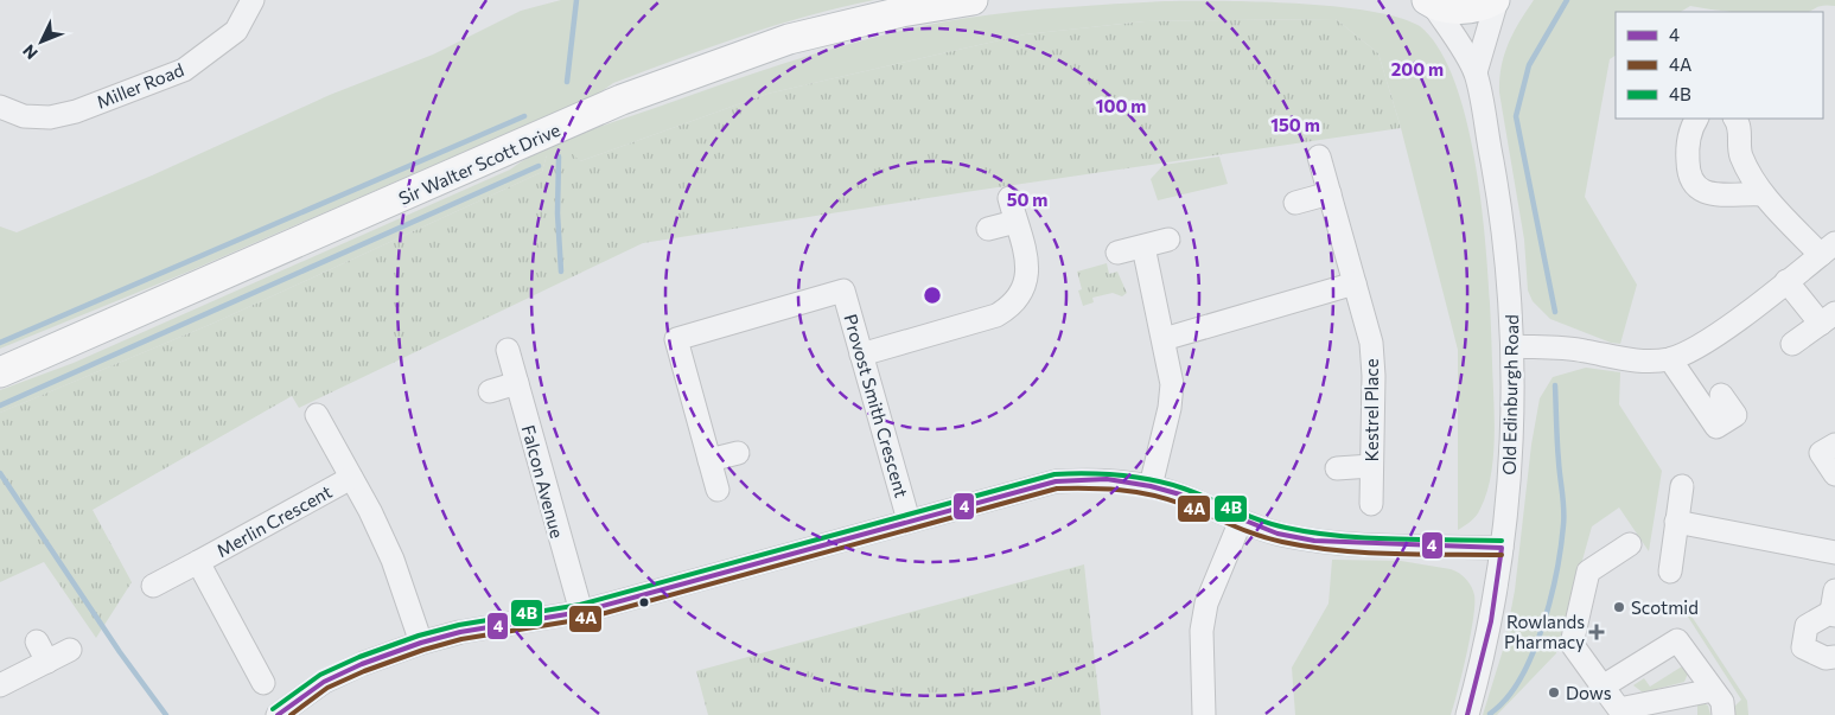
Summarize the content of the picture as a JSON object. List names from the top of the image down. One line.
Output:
{"streets":{"main road":["Sir Walter Scott Drive"],"street":["Miller Road","Old Edinburgh Road","Provost Smith Crescent","Kestrel Place","Falcon Avenue","Merlin Crescent"]},"places":{"other":["Scotmid","Dows"],"health":["Rowlands Pharmacy"]},"lines":["transit line 4B","transit line 4","transit line 4A"],"legend":["4","4A","4B"],"north":"bottom left","rings":["200 m","100 m","150 m","50 m"]}
